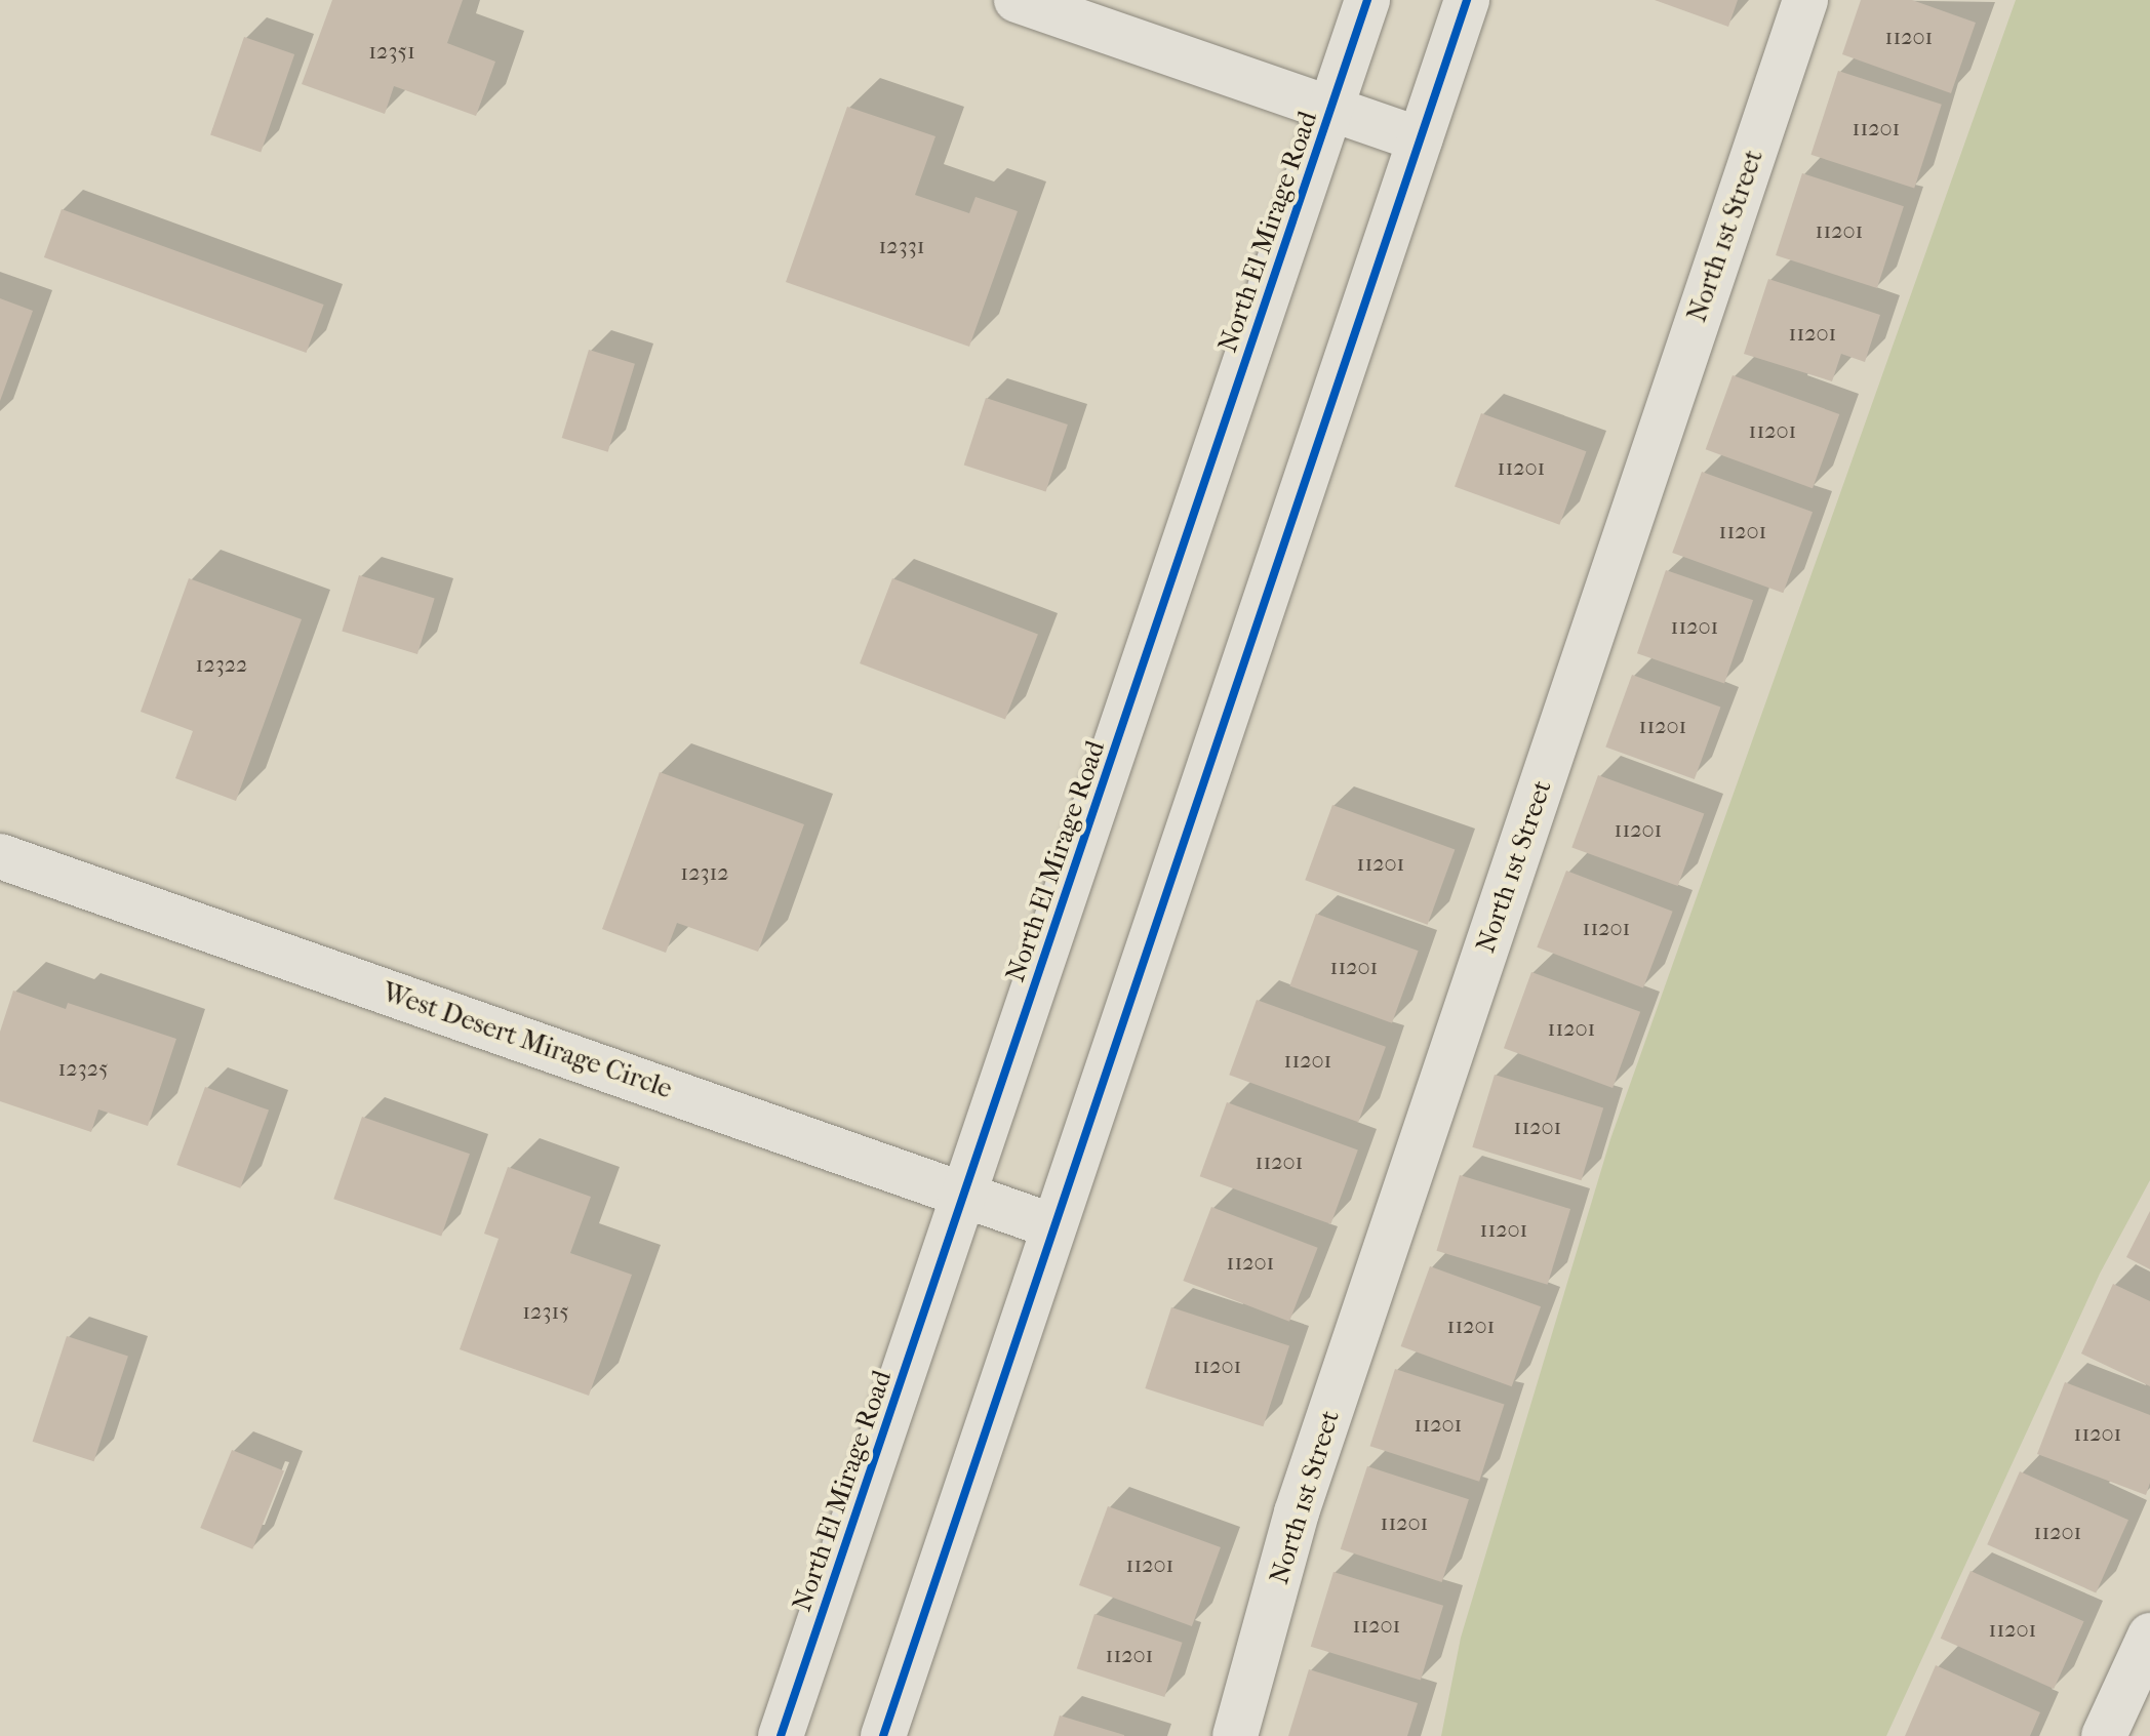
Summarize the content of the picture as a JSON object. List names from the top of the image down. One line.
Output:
{"streets":{"main road":["North El Mirage Road","North 1st Street","West Desert Mirage Circle"]},"crossings":[["North El Mirage Road","West Desert Mirage Circle"]],"house_numbers":["11201","12351","11201","11201","12331","11201","11201","11201","11201","11201","12322","11201","11201","11201","12312","11201","11201","11201","11201","12325","11201","11201","11201","11201","12315","11201","11201","11201","11201","11201","11201","11201","11201","11201","11201"]}
